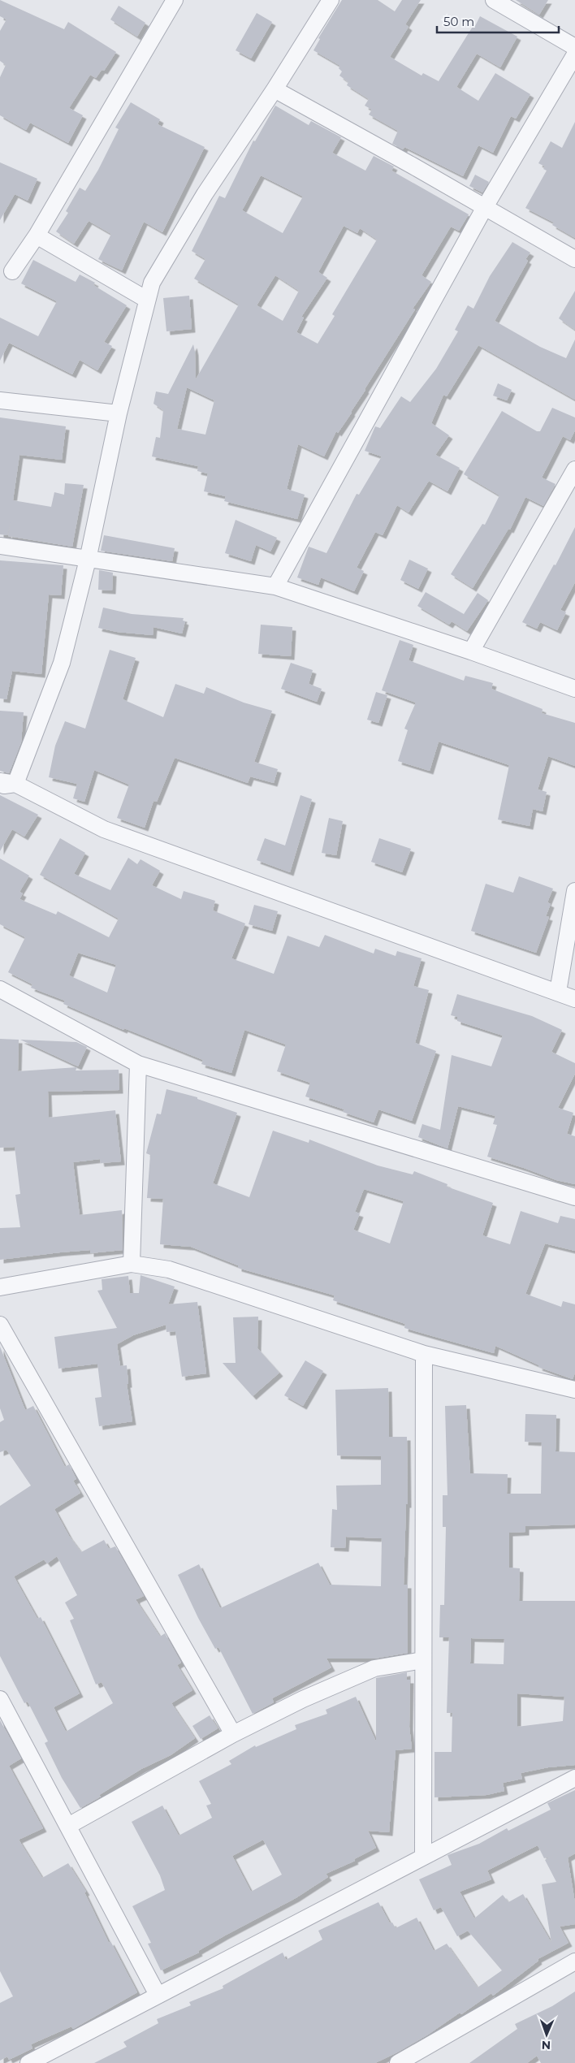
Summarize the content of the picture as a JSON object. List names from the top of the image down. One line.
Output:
{"scale_bar":"50 m","north":"bottom"}
